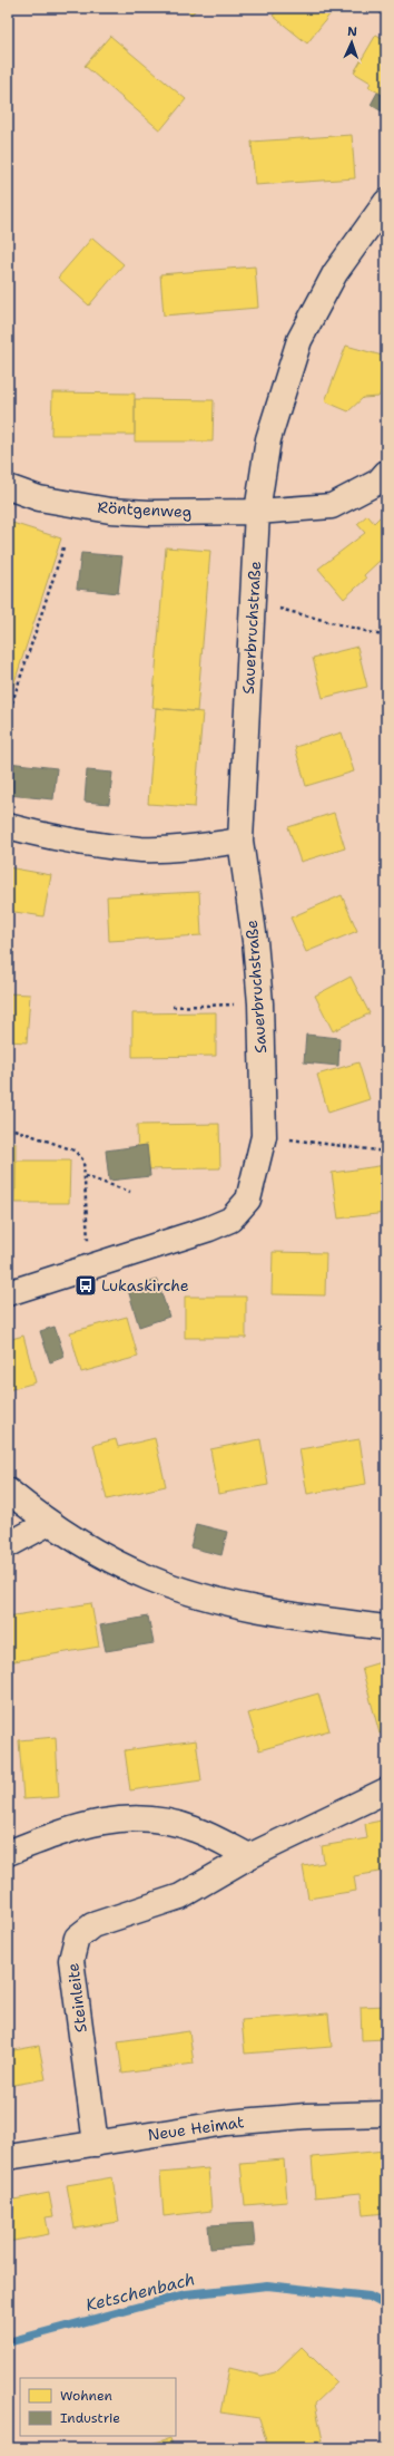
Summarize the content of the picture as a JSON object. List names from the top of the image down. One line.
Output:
{"streets":{"street":["Röntgenweg","Sauerbruchstraße","Steinleite","Neue Heimat"]},"crossings":[["Röntgenweg","Sauerbruchstraße"],["Steinleite","Neue Heimat"]],"water":["Ketschenbach"],"places":{"bus stop":["Lukaskirche"]},"legend":["Wohnen","Industrie"],"north":"top"}
